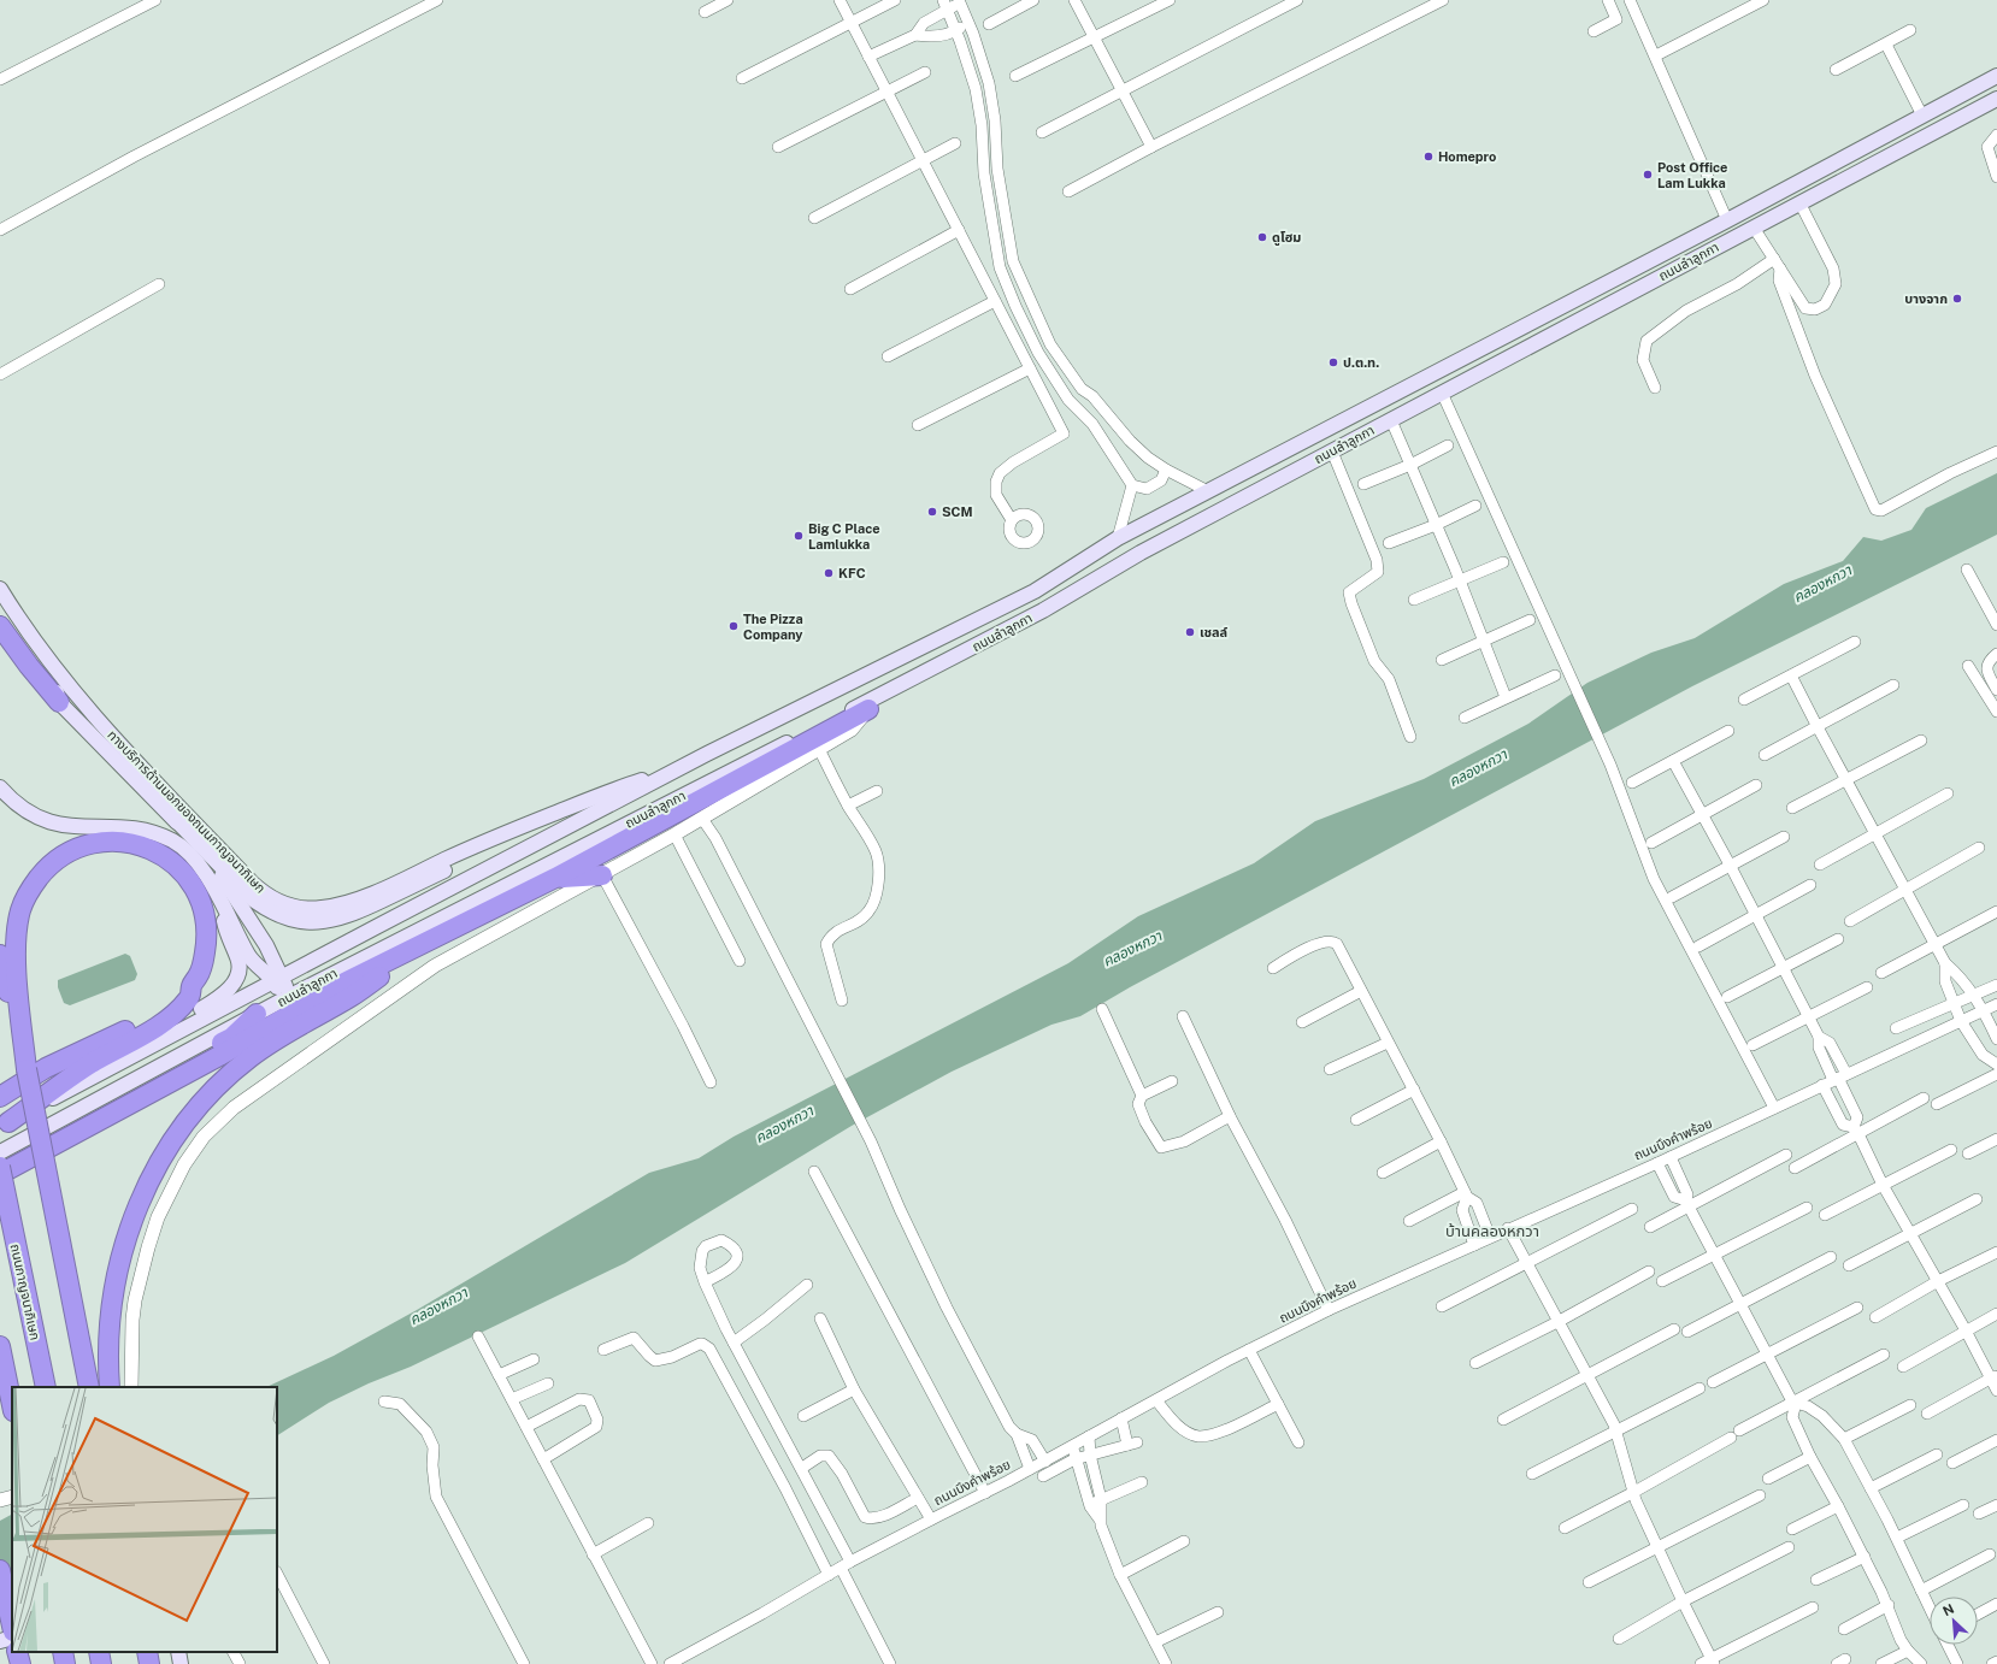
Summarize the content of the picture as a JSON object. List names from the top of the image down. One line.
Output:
{"streets":{"highway":["ถนนกาญจนาภิเษก"],"main road":["ถนนลำลูกกา","ทางบริการด้านนอกของถนนกาญจนาภิเษก"],"street":["ถนนบึงคำพร้อย"]},"crossings":[["ถนนลำลูกกา","ทางบริการด้านนอกของถนนกาญจนาภิเษก"]],"districts":["บ้านคลองหกวา"],"water":["คลองหกวา"],"places":["Homepro","Post Office Lam Lukka","ดูโฮม","บางจาก","ป.ต.ท.","SCM","Big C Place Lamlukka","KFC","The Pizza Company","เชลล์"],"north":"top left"}
